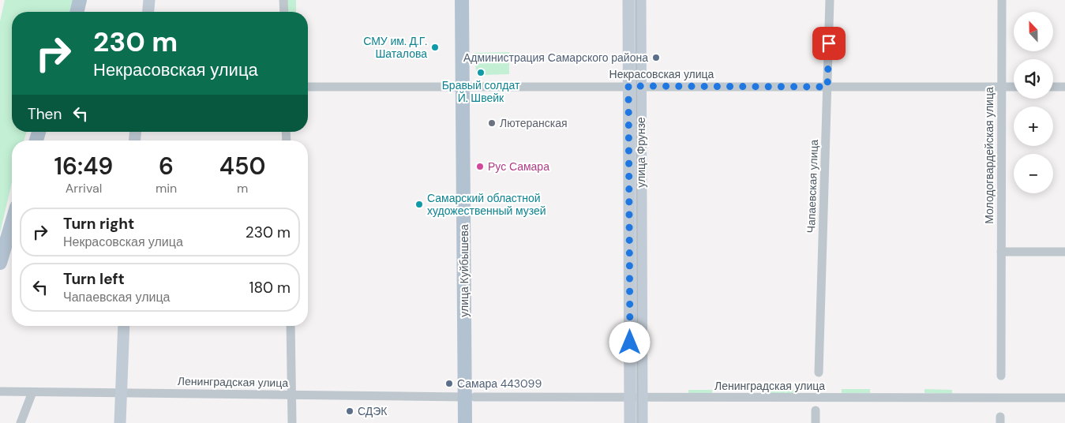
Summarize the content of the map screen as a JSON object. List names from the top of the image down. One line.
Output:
{"streets":{"main road":["улица Фрунзе","улица Куйбышева"],"street":["Некрасовская улица","Молодогвардейская улица","Чапаевская улица","Ленинградская улица"]},"crossings":[["Некрасовская улица","улица Фрунзе"],["Некрасовская улица","Молодогвардейская улица"],["Некрасовская улица","Чапаевская улица"],["Некрасовская улица","улица Куйбышева"],["улица Фрунзе","Ленинградская улица"],["улица Куйбышева","Ленинградская улица"]],"places":["СМУ им. Д.Г. Шаталова","Администрация Самарского района","Бравый солдат Й. Швейк","Лютеранская","Рус Самара","Самарский областной художественный музей","Самара 443099","СДЭК"],"north":"top","page":{"map_buttons":["+","−"],"turn":["230 m","Некрасовская улица"],"then":"Then","eta":["16:49","Arrival","6","min","450","m"],"list":[{"name":"Turn right","note":"Некрасовская улица","value":"230 m"},{"name":"Turn left","note":"Чапаевская улица","value":"180 m"}]}}
